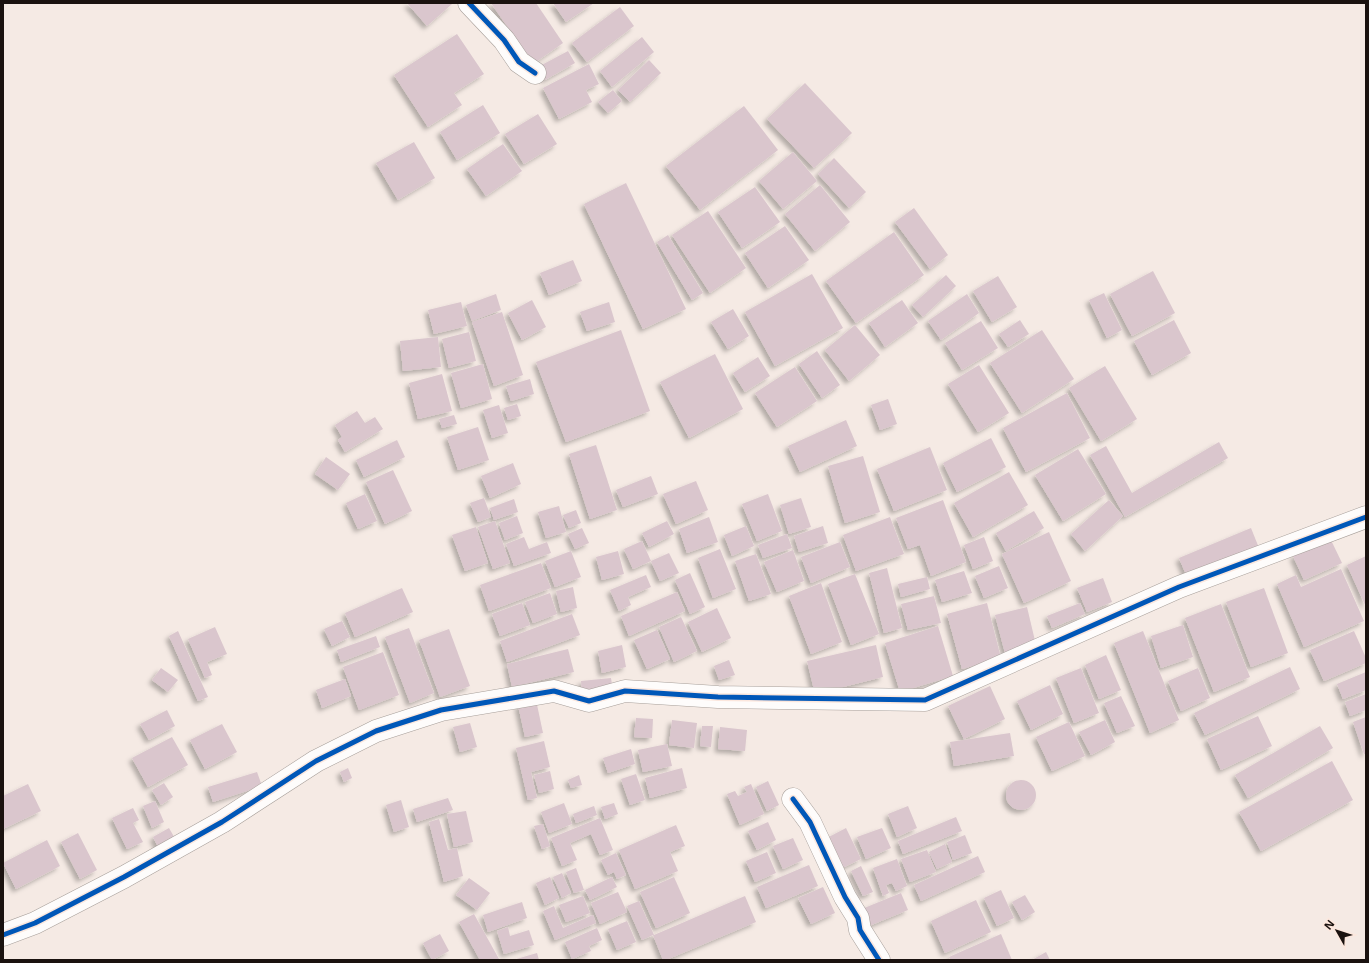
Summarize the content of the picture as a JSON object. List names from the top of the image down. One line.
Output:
{"north":"top left"}
